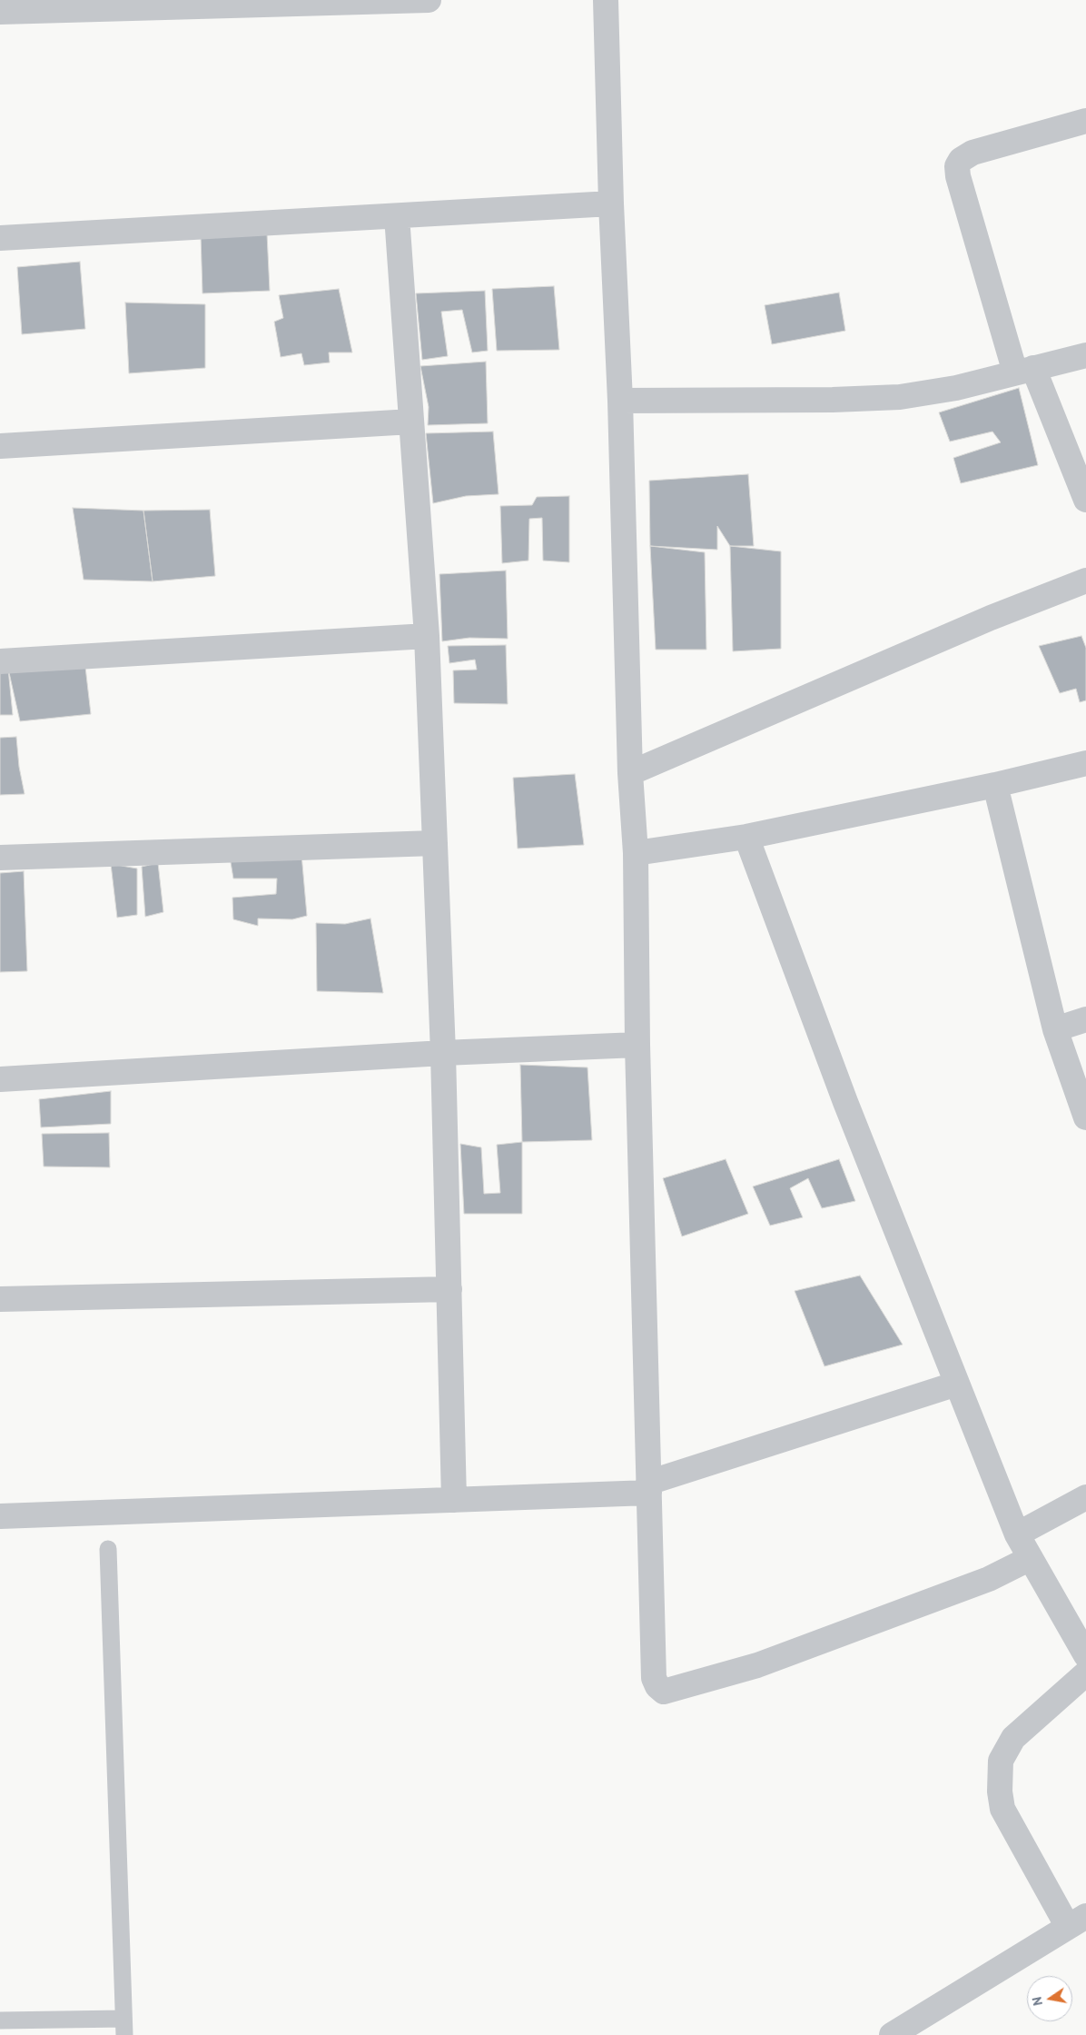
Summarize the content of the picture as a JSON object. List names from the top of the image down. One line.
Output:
{"north":"left"}
